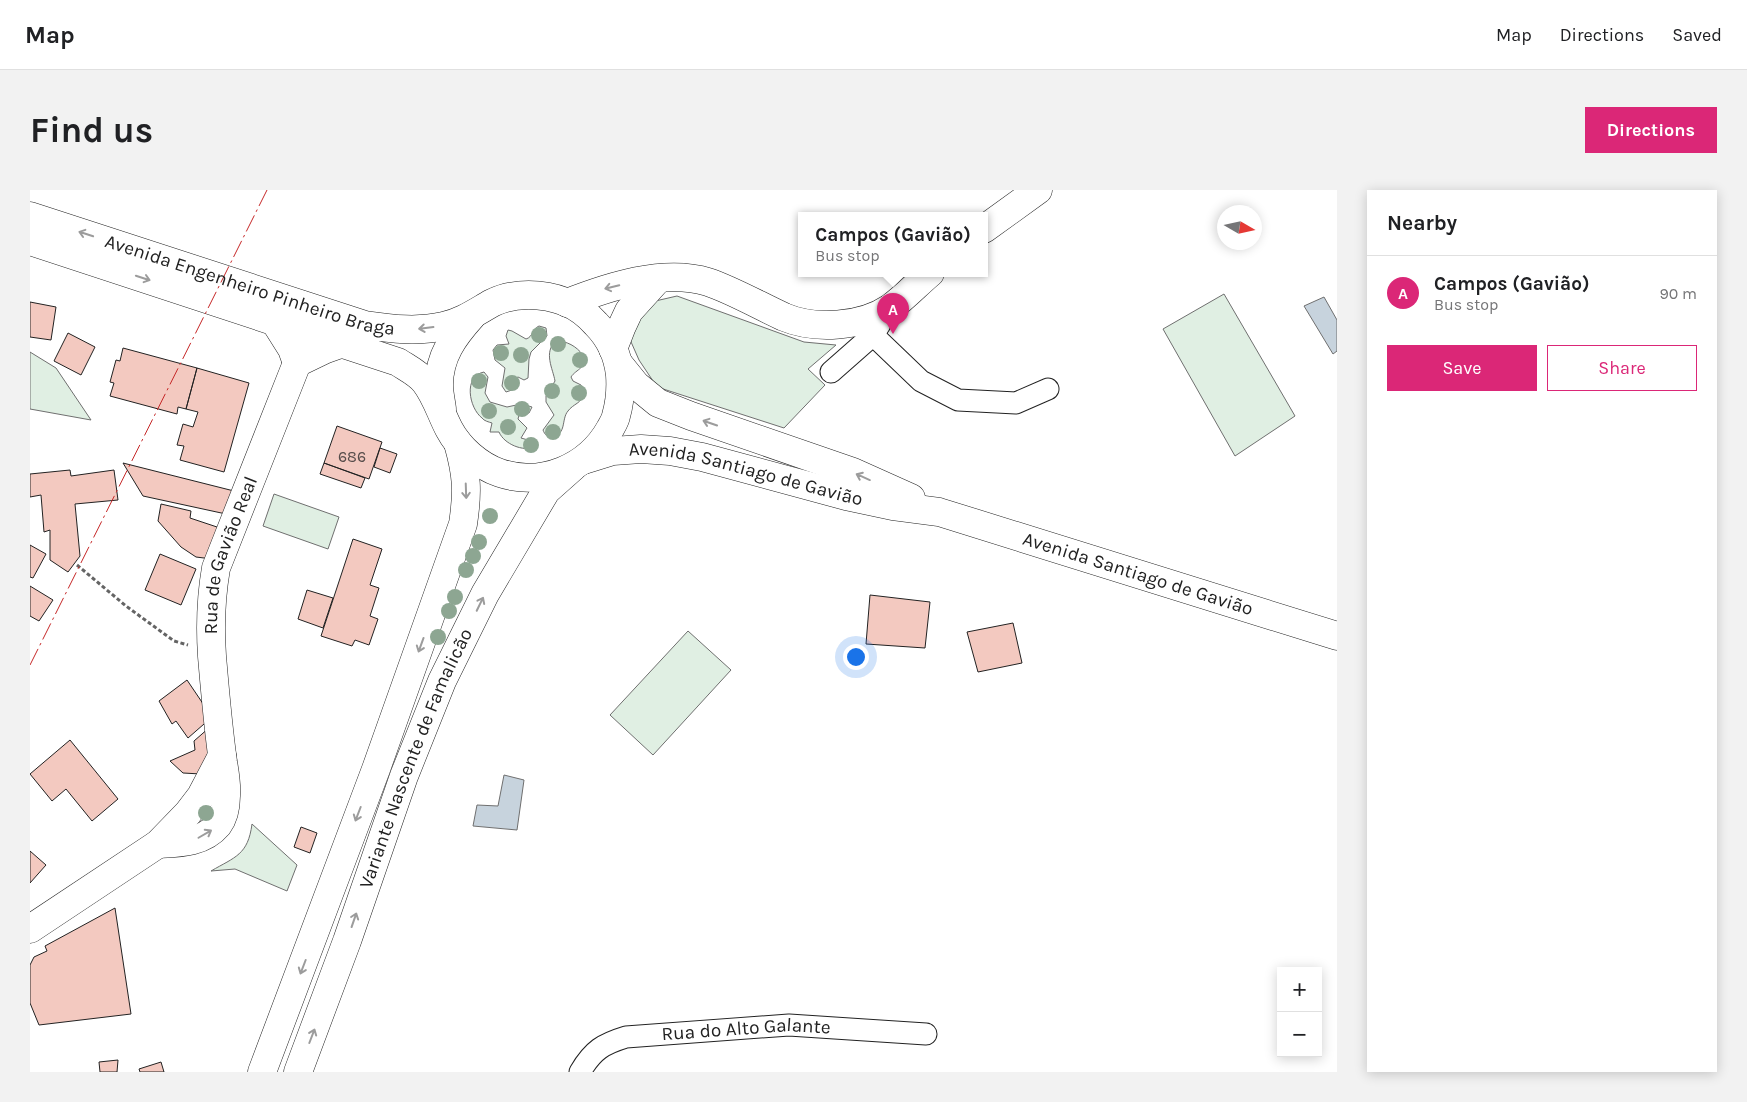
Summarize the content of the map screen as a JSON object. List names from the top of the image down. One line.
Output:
{"streets":{"main road":["Avenida Engenheiro Pinheiro Braga","Avenida Santiago de Gavião","Rua de Gavião Real","Variante Nascente de Famalicão"],"street":["Rua do Alto Galante"]},"crossings":[["Avenida Engenheiro Pinheiro Braga","Avenida Santiago de Gavião"],["Avenida Engenheiro Pinheiro Braga","Variante Nascente de Famalicão"],["Avenida Santiago de Gavião","Variante Nascente de Famalicão"]],"house_numbers":["686"],"north":"right","page":{"header":"Map","nav":["Map","Directions","Saved"],"buttons":["Directions",["Save","Share"]],"title":"Find us","heading":"Nearby","popup":["Campos (Gavião)","Bus stop"],"list":[{"mark":"A","name":"Campos (Gavião)","note":"Bus stop","value":"90 m"}],"pins":"A","map_buttons":["+","−"]}}
